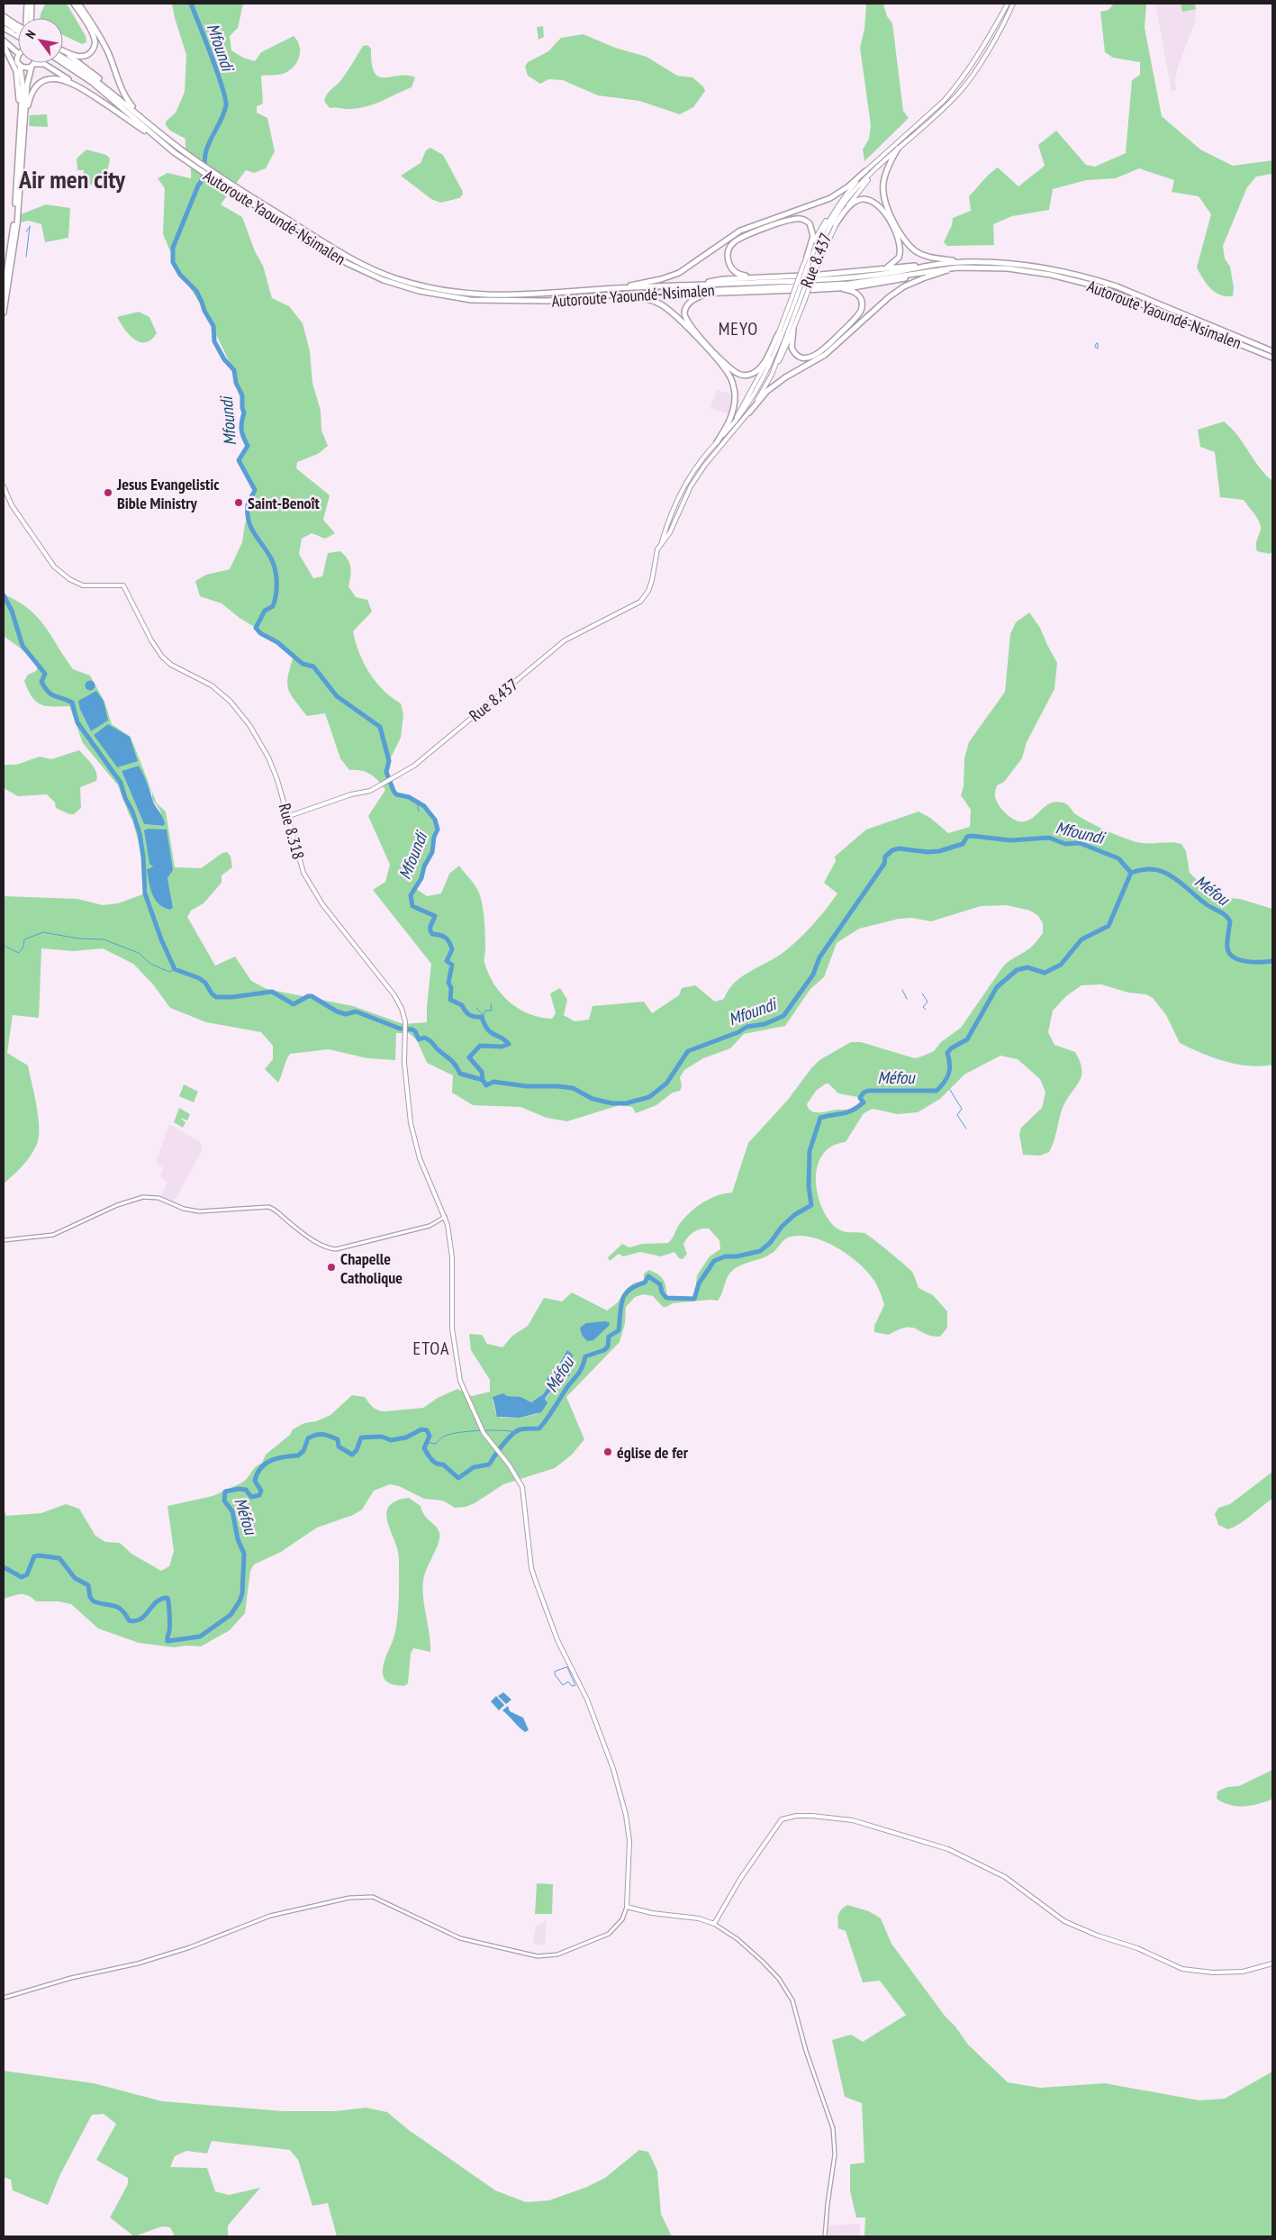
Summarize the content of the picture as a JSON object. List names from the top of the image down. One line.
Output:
{"streets":{"highway":["Autoroute Yaoundé-Nsimalen"],"main road":["Rue 8.437","Rue 8.318"]},"crossings":[["Rue 8.437","Rue 8.318"]],"districts":["Air men city","MEYO","ETOA"],"water":["Mfoundi","Méfou"],"places":["Jesus Evangelistic Bible Ministry","Saint-Benoît","Chapelle Catholique","église de fer"],"north":"top left"}
